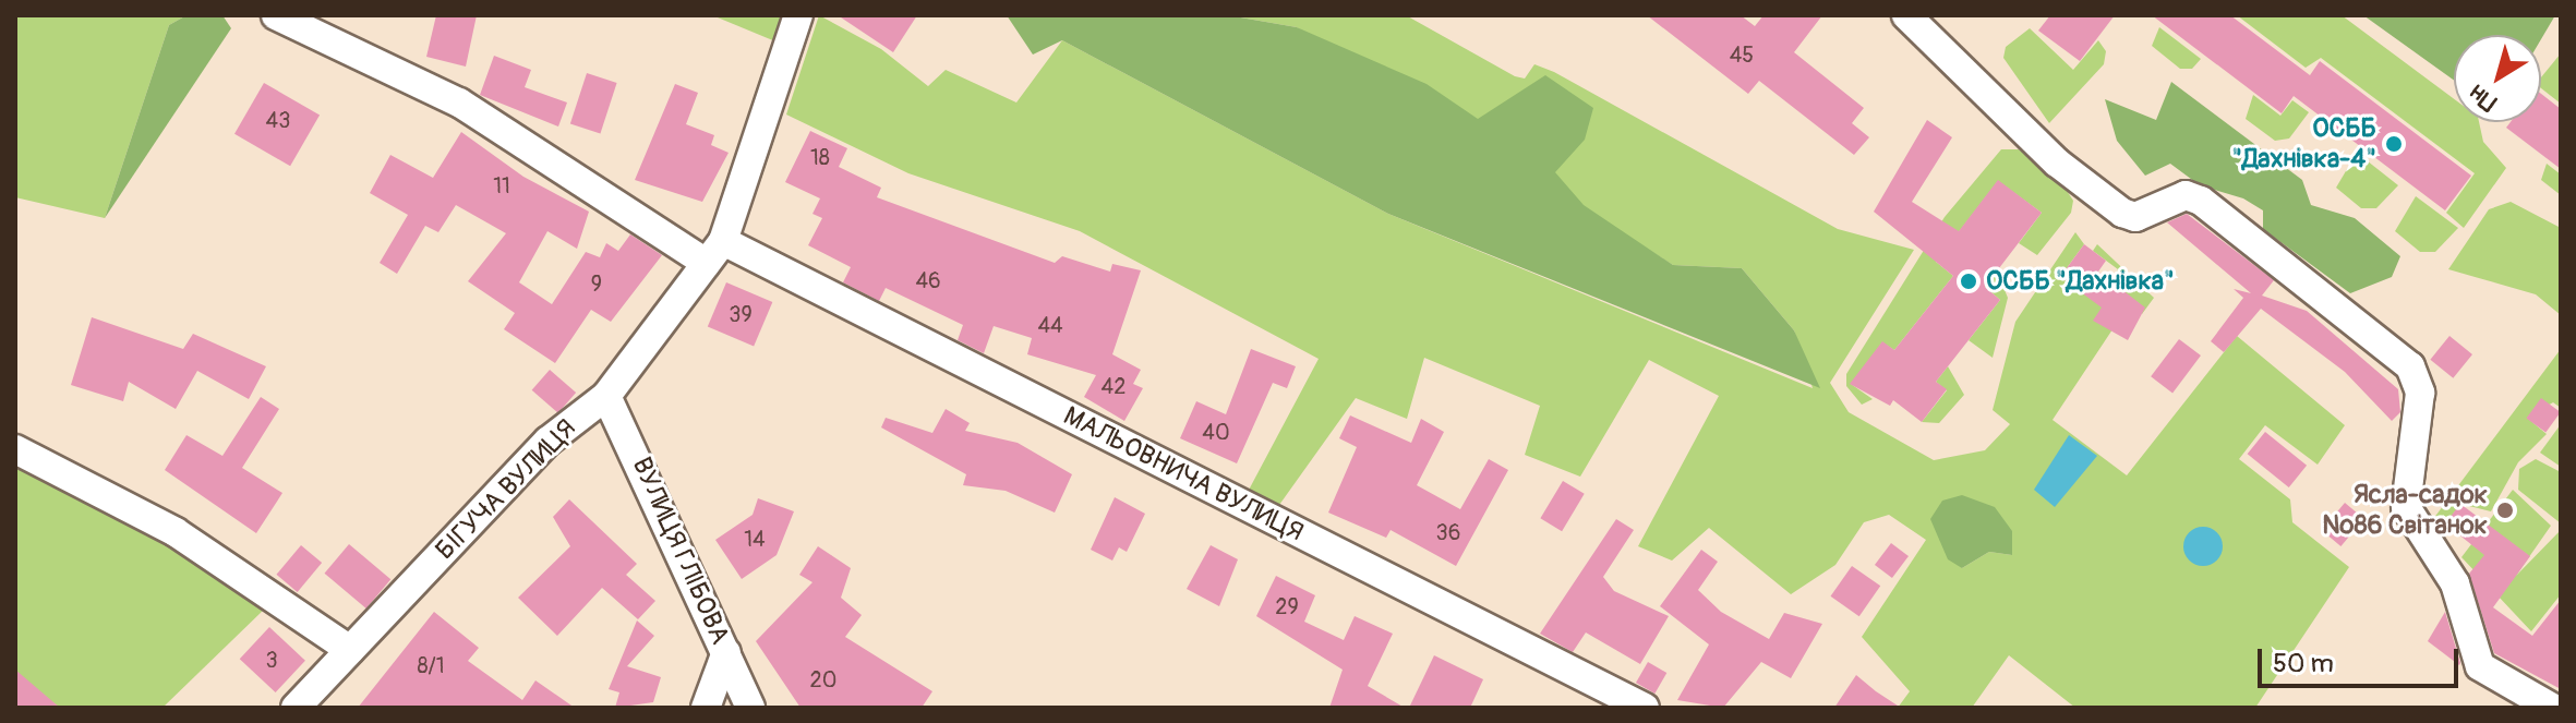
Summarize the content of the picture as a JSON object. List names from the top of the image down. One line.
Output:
{"streets":{"street":["МАЛЬОВНИЧА ВУЛИЦЯ","БІГУЧА ВУЛИЦЯ","ВУЛИЦЯ ГЛІБОВА"]},"crossings":[["МАЛЬОВНИЧА ВУЛИЦЯ","БІГУЧА ВУЛИЦЯ"],["БІГУЧА ВУЛИЦЯ","ВУЛИЦЯ ГЛІБОВА"]],"places":["ОСББ \"Дахнівка-4\"","ОСББ \"Дахнівка\"","Ясла-садок №86 Світанок"],"house_numbers":["45","43","18","11","46","9","39","44","42","40","36","14","29","3","8/1","20"],"scale_bar":"50 m","north":"bottom left"}
